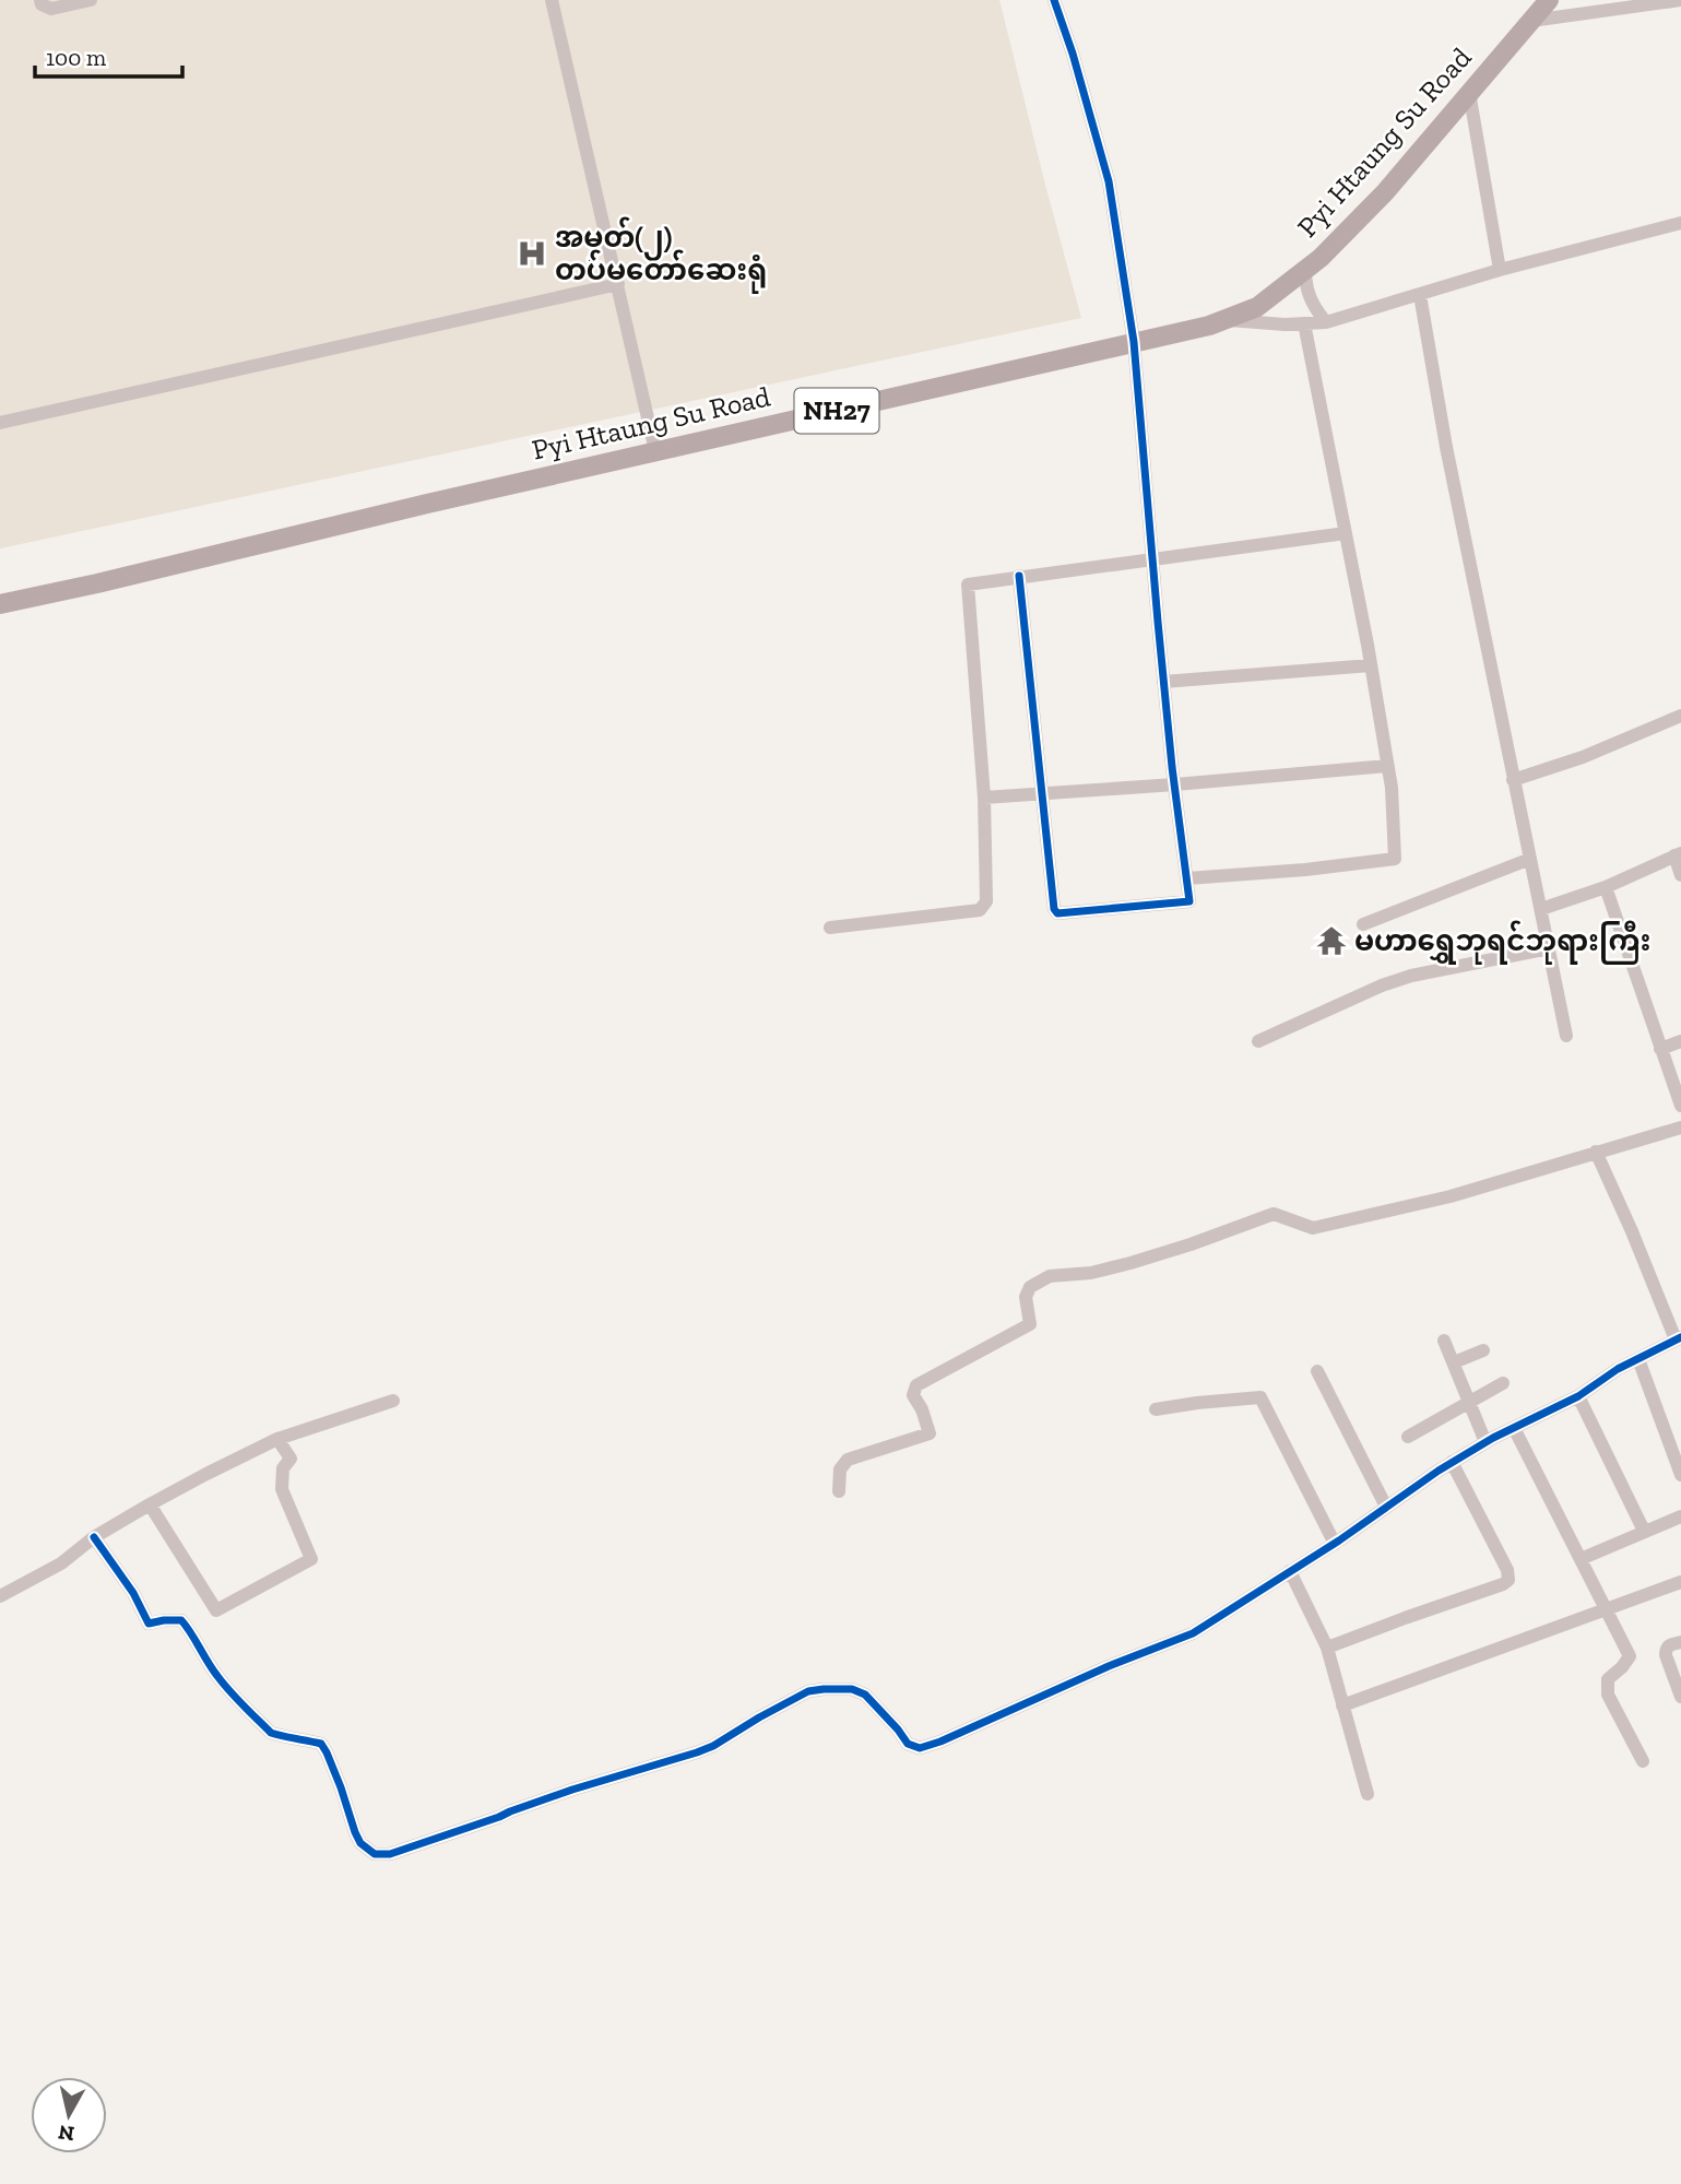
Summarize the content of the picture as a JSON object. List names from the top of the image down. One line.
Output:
{"streets":{"highway":["Pyi Htaung Su Road","NH27"]},"places":{"hospital":["အမှတ်(၂) တပ်မတော်ဆေးရုံ"],"temple":["မဟာရွှေဘုရင်ဘုရားကြီး"]},"scale_bar":"100 m","north":"bottom"}
